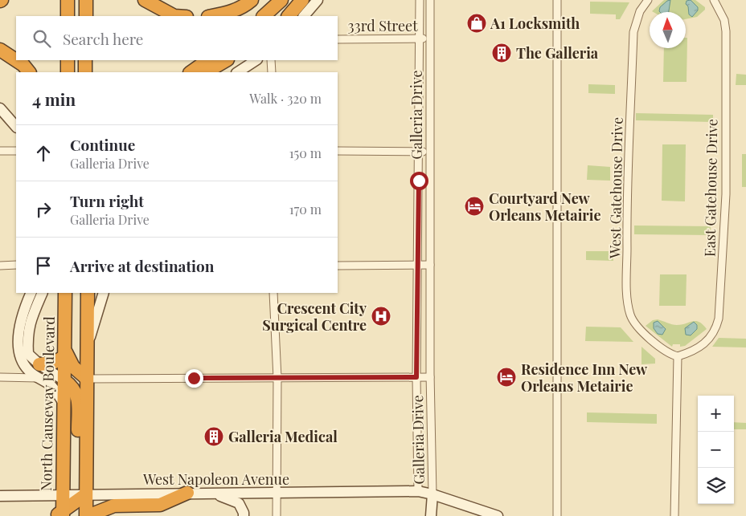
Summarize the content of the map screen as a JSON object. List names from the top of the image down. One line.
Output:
{"streets":{"highway":["North Causeway Boulevard"],"street":["33rd Street","Galleria Drive","West Gatehouse Drive","East Gatehouse Drive","West Napoleon Avenue"]},"crossings":[["33rd Street","Galleria Drive"],["Galleria Drive","West Napoleon Avenue"],["West Gatehouse Drive","East Gatehouse Drive"],["North Causeway Boulevard","West Napoleon Avenue"]],"places":{"shop":["A1 Locksmith"],"building":["The Galleria","Galleria Medical"],"hotel":["Courtyard New Orleans Metairie","Residence Inn New Orleans Metairie"],"hospital":["Crescent City Surgical Centre"]},"north":"top","page":{"search":"Search here","heading":["4 min","Walk · 320 m"],"list":[["Continue","Galleria Drive","150 m"],["Turn right","Galleria Drive","170 m"],"Arrive at destination"],"map_buttons":["+","−"]}}
